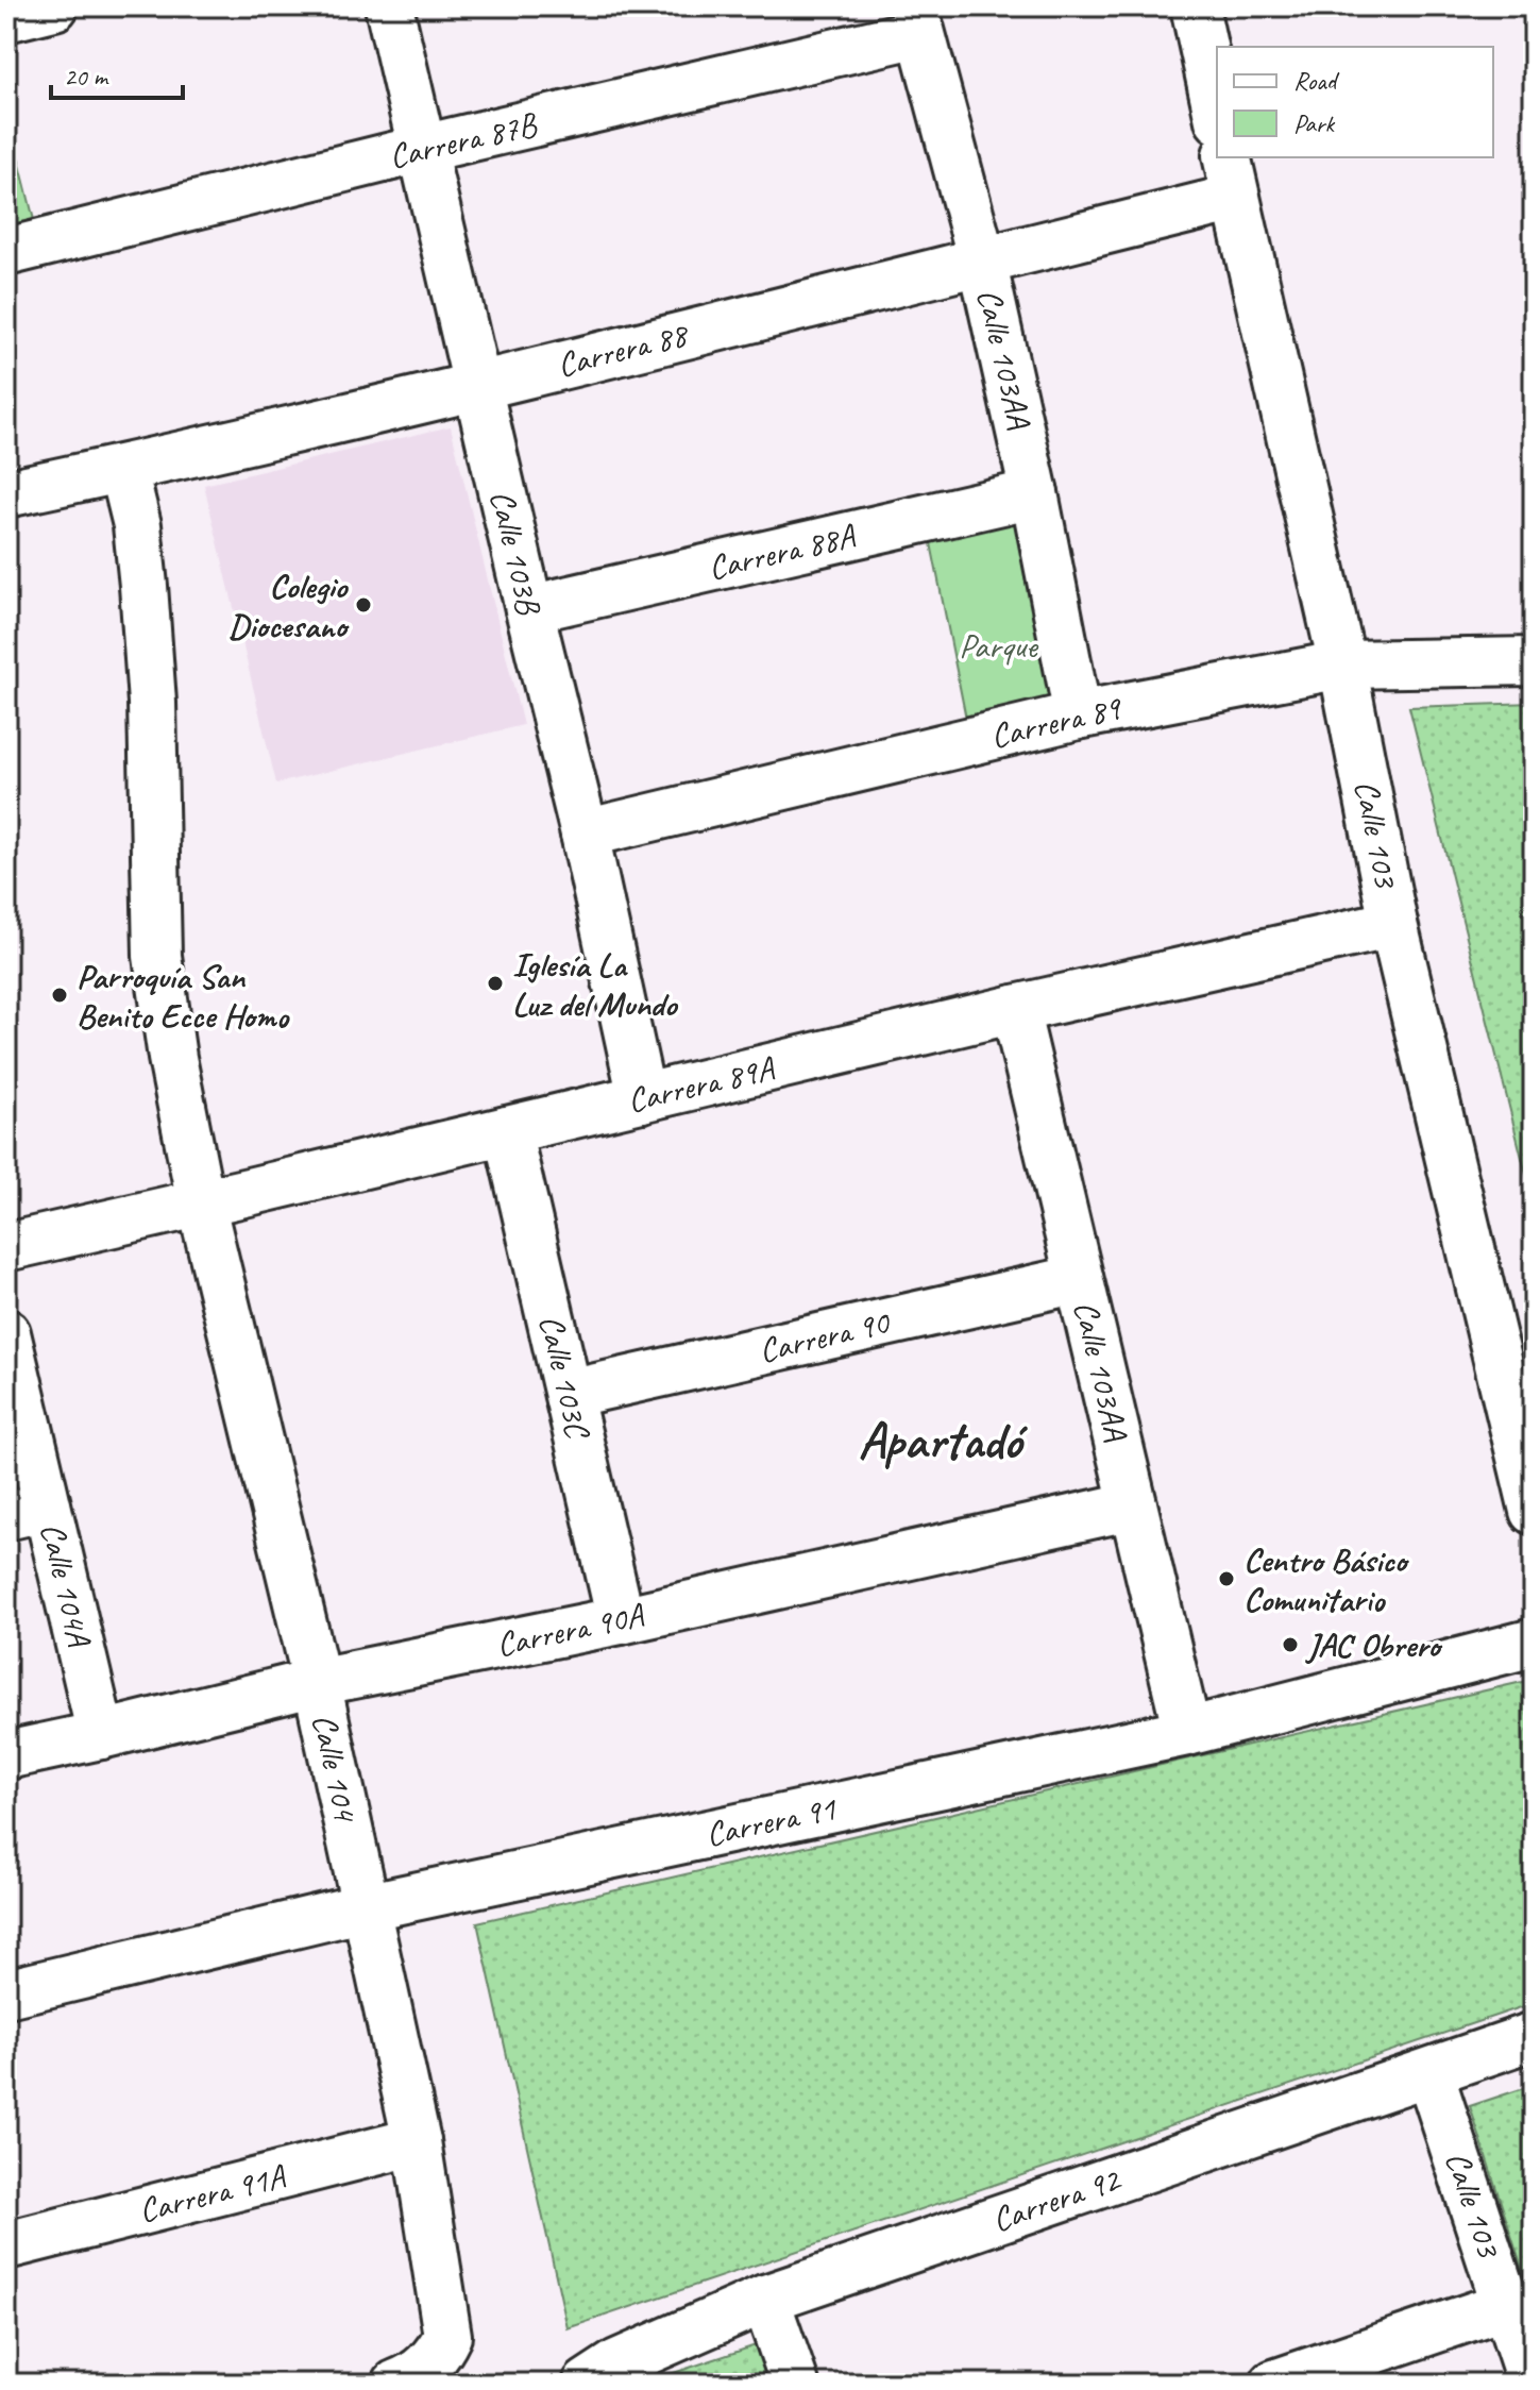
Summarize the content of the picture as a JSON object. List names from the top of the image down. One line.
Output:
{"streets":{"street":["Carrera 87B","Carrera 88","Calle 103AA","Calle 103B","Carrera 88A","Carrera 89","Calle 103","Carrera 89A","Carrera 90","Calle 103C","Calle 104A","Carrera 90A","Calle 104","Carrera 91","Carrera 91A","Carrera 92"]},"crossings":[["Carrera 87B","Calle 103AA"],["Carrera 87B","Calle 103B"],["Carrera 88","Calle 103AA"],["Carrera 88","Calle 103B"],["Carrera 88","Calle 103"],["Carrera 88","Calle 104"],["Calle 103AA","Carrera 88A"],["Calle 103AA","Carrera 89"],["Calle 103AA","Carrera 89A"],["Calle 103AA","Carrera 90"],["Calle 103AA","Carrera 90A"],["Calle 103AA","Carrera 91"],["Calle 103B","Carrera 88A"],["Calle 103B","Carrera 89"],["Calle 103B","Carrera 89A"],["Carrera 89","Calle 103"],["Calle 103","Carrera 89A"],["Calle 103","Carrera 92"],["Carrera 89A","Calle 103C"],["Carrera 89A","Calle 104"],["Carrera 90","Calle 103C"],["Calle 103C","Carrera 90A"],["Calle 104A","Carrera 90A"],["Carrera 90A","Calle 104"],["Calle 104","Carrera 91"],["Calle 104","Carrera 91A"]],"districts":["Apartadó"],"parks":["Parque"],"places":["Colegio Diocesano","Iglesía La Luz del Mundo","Parroquía San Benito Ecce Homo","Centro Básico Comunitario","JAC Obrero"],"legend":["Road","Park"],"scale_bar":"20 m"}
